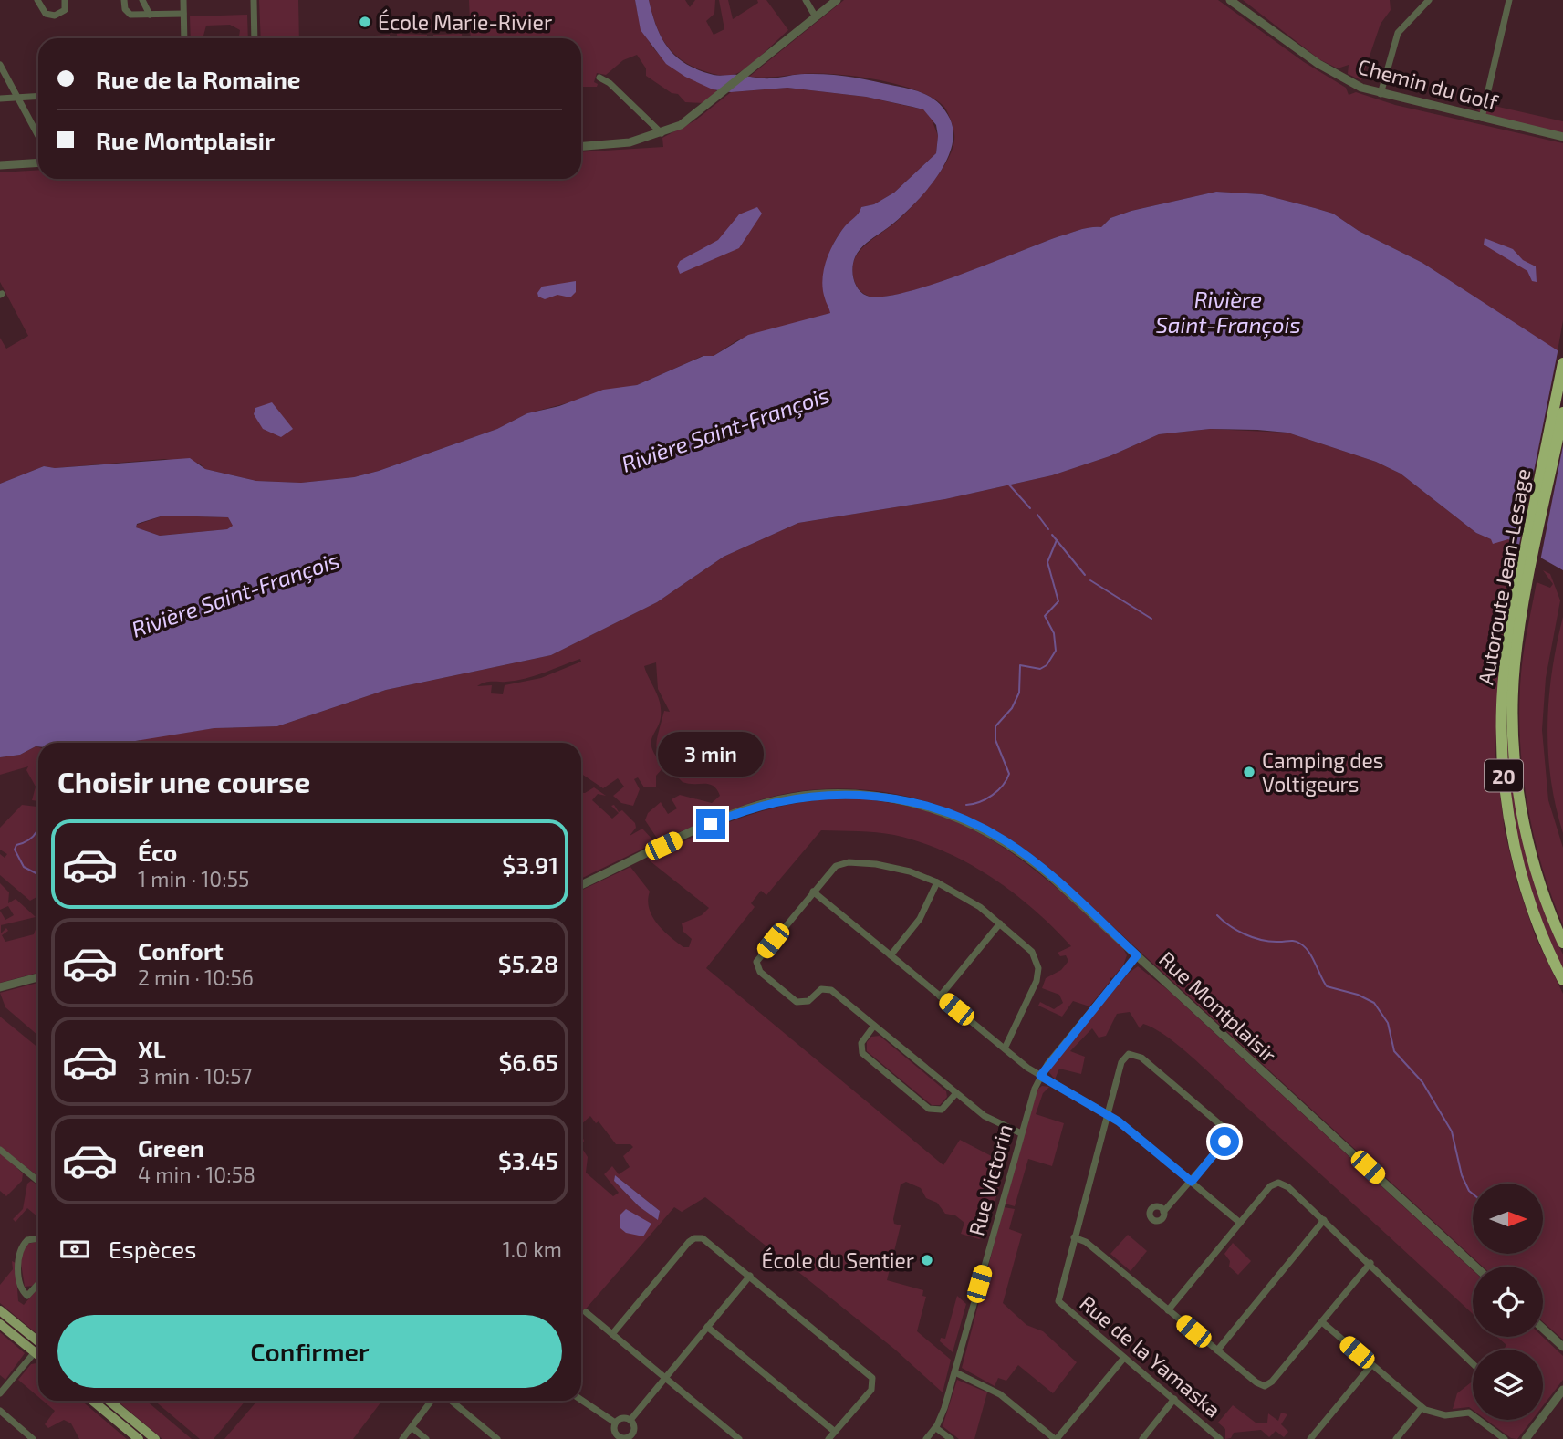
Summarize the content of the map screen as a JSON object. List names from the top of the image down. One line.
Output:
{"streets":{"highway":["Autoroute Jean-Lesage","20"],"street":["Chemin du Golf","Rue Montplaisir","Rue Victorin","Rue de la Yamaska"]},"crossings":[["Rue Montplaisir","Rue Victorin"]],"water":["Rivière Saint-François"],"places":["École Marie-Rivier","Camping des Voltigeurs","École du Sentier"],"north":"right","page":{"banner":["Rue de la Romaine","Rue Montplaisir"],"bubble":"3 min","heading":"Choisir une course","list":[{"name":"Éco","note":"1 min · 10:55","value":"$3.91"},{"name":"Confort","note":"2 min · 10:56","value":"$5.28"},{"name":"XL","note":"3 min · 10:57","value":"$6.65"},{"name":"Green","note":"4 min · 10:58","value":"$3.45"}],"pay":["Espèces","1.0 km"],"buttons":"Confirmer"}}
